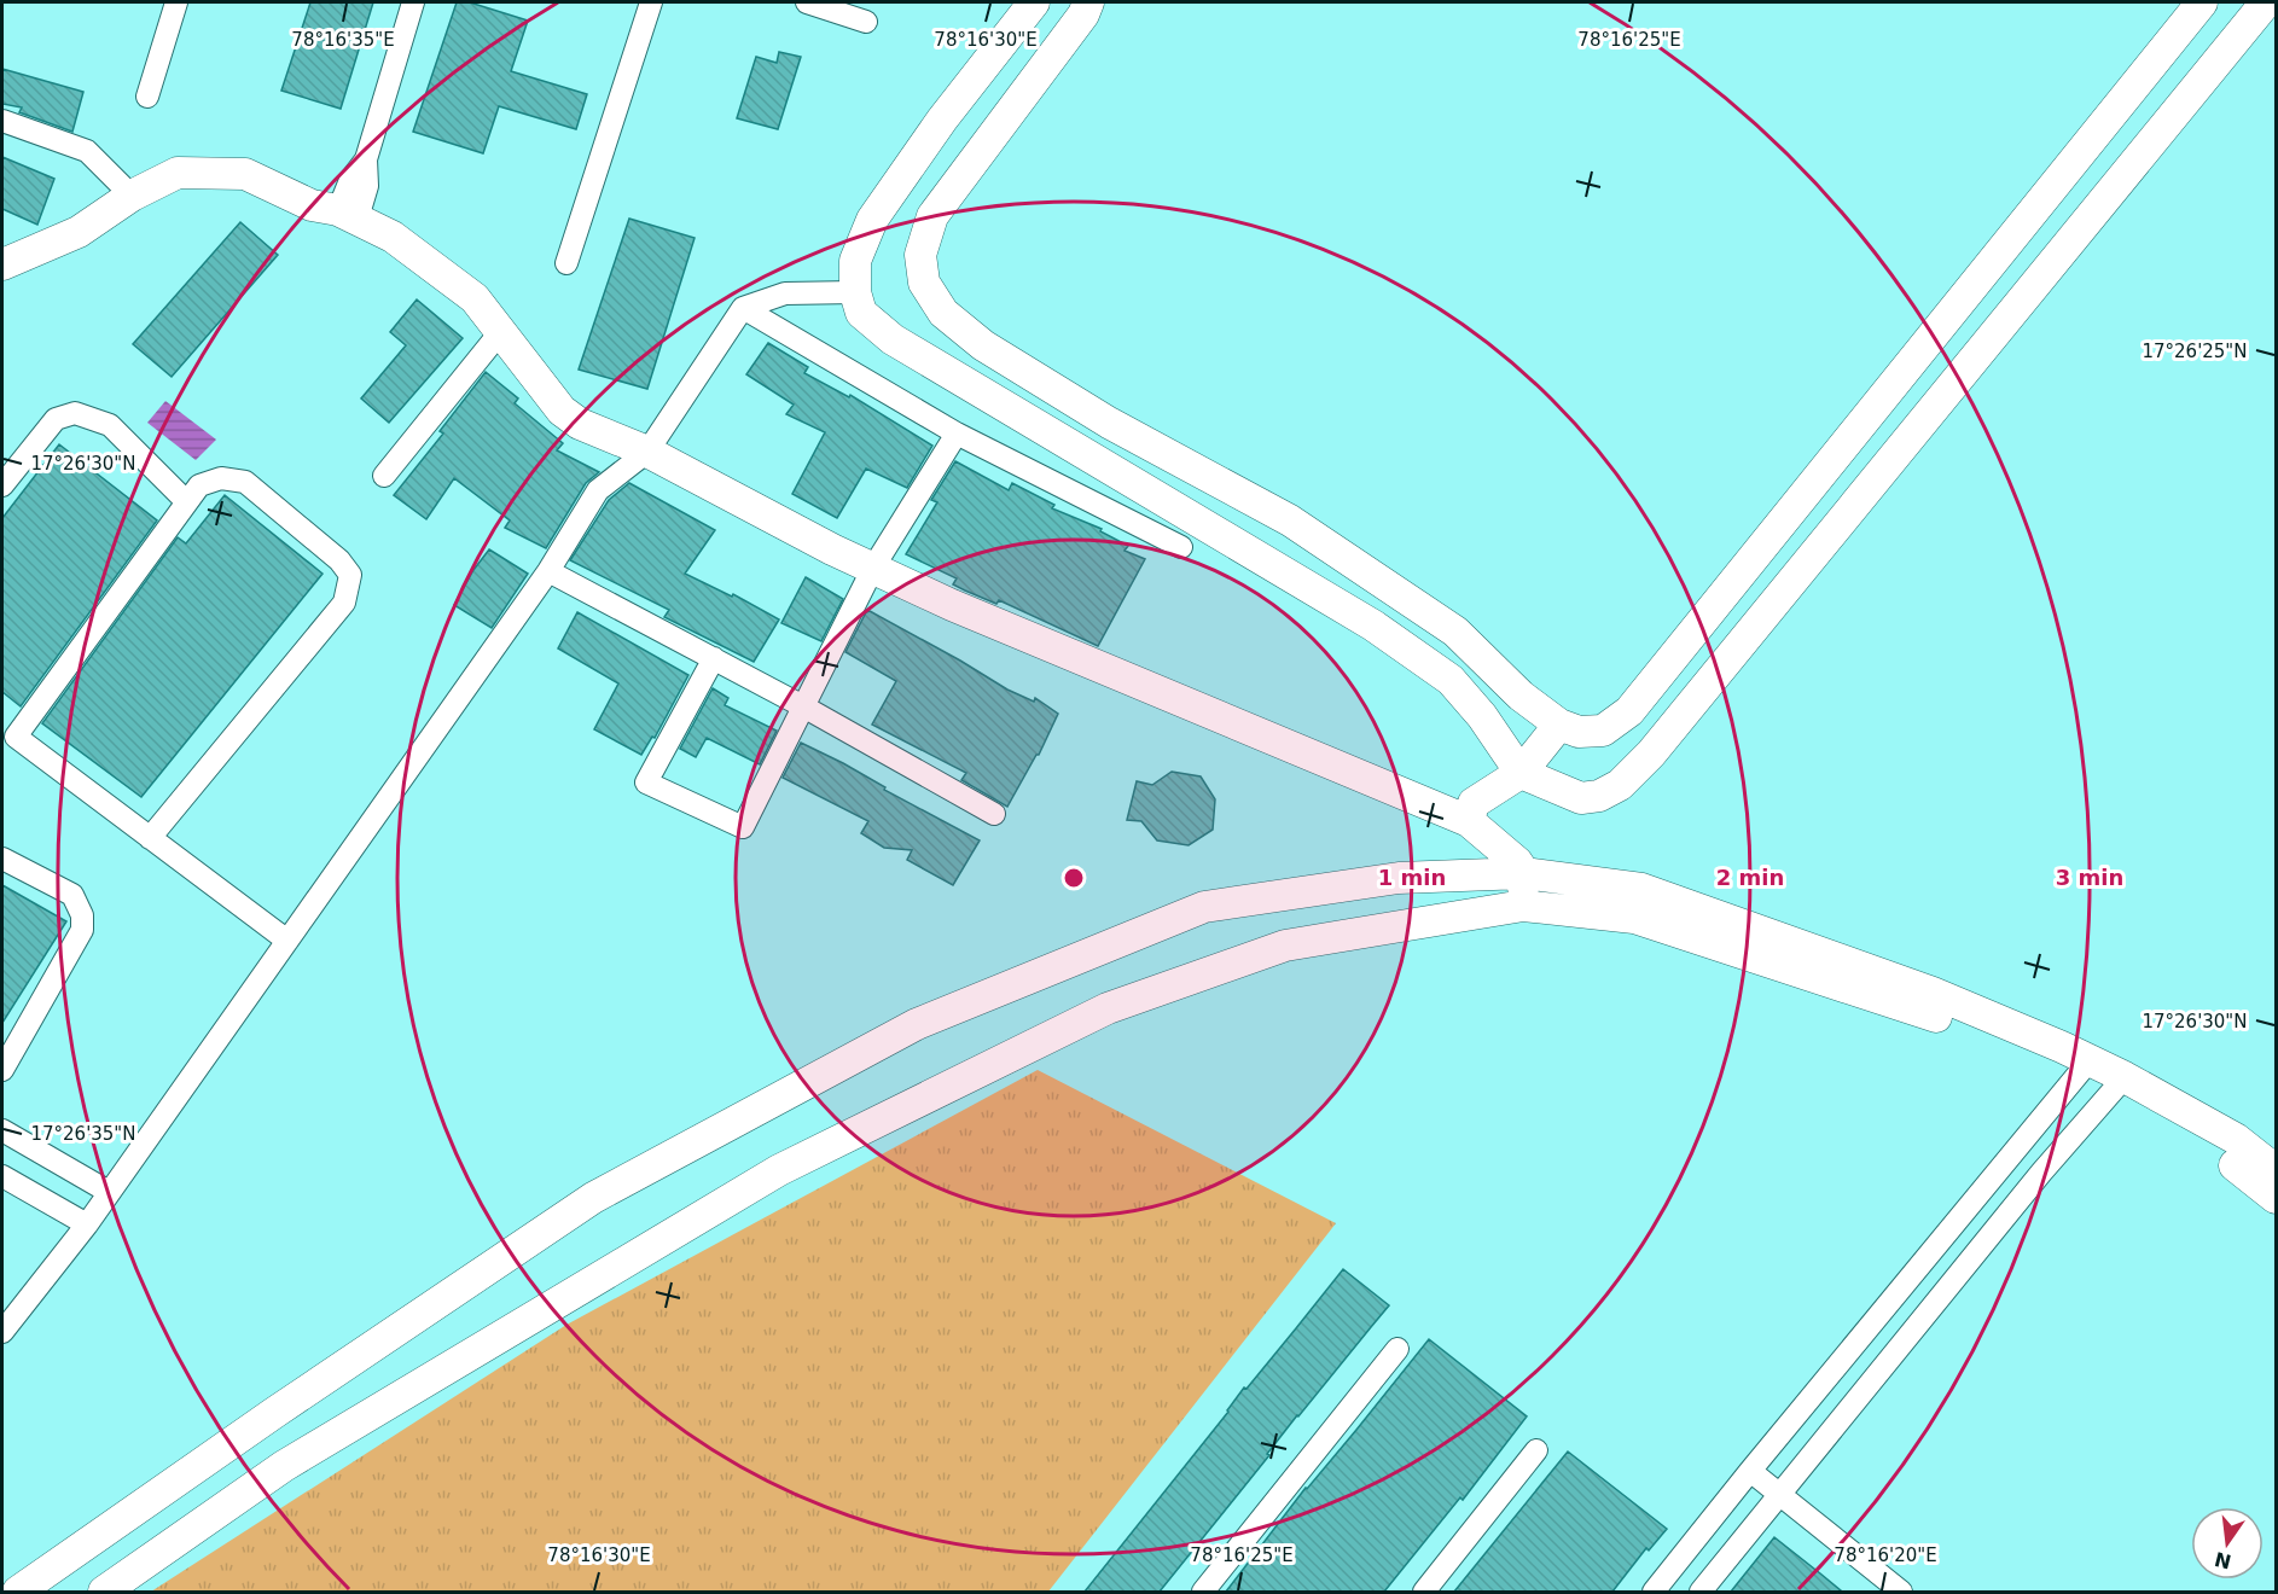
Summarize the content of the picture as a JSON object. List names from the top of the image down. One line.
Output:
{"north":"bottom","coordinates":["78°16'35\"E","78°16'30\"E","78°16'25\"E","17°26'25\"N","17°26'30\"N","17°26'35\"N","78°16'20\"E"],"rings":["1 min","2 min","3 min"]}
